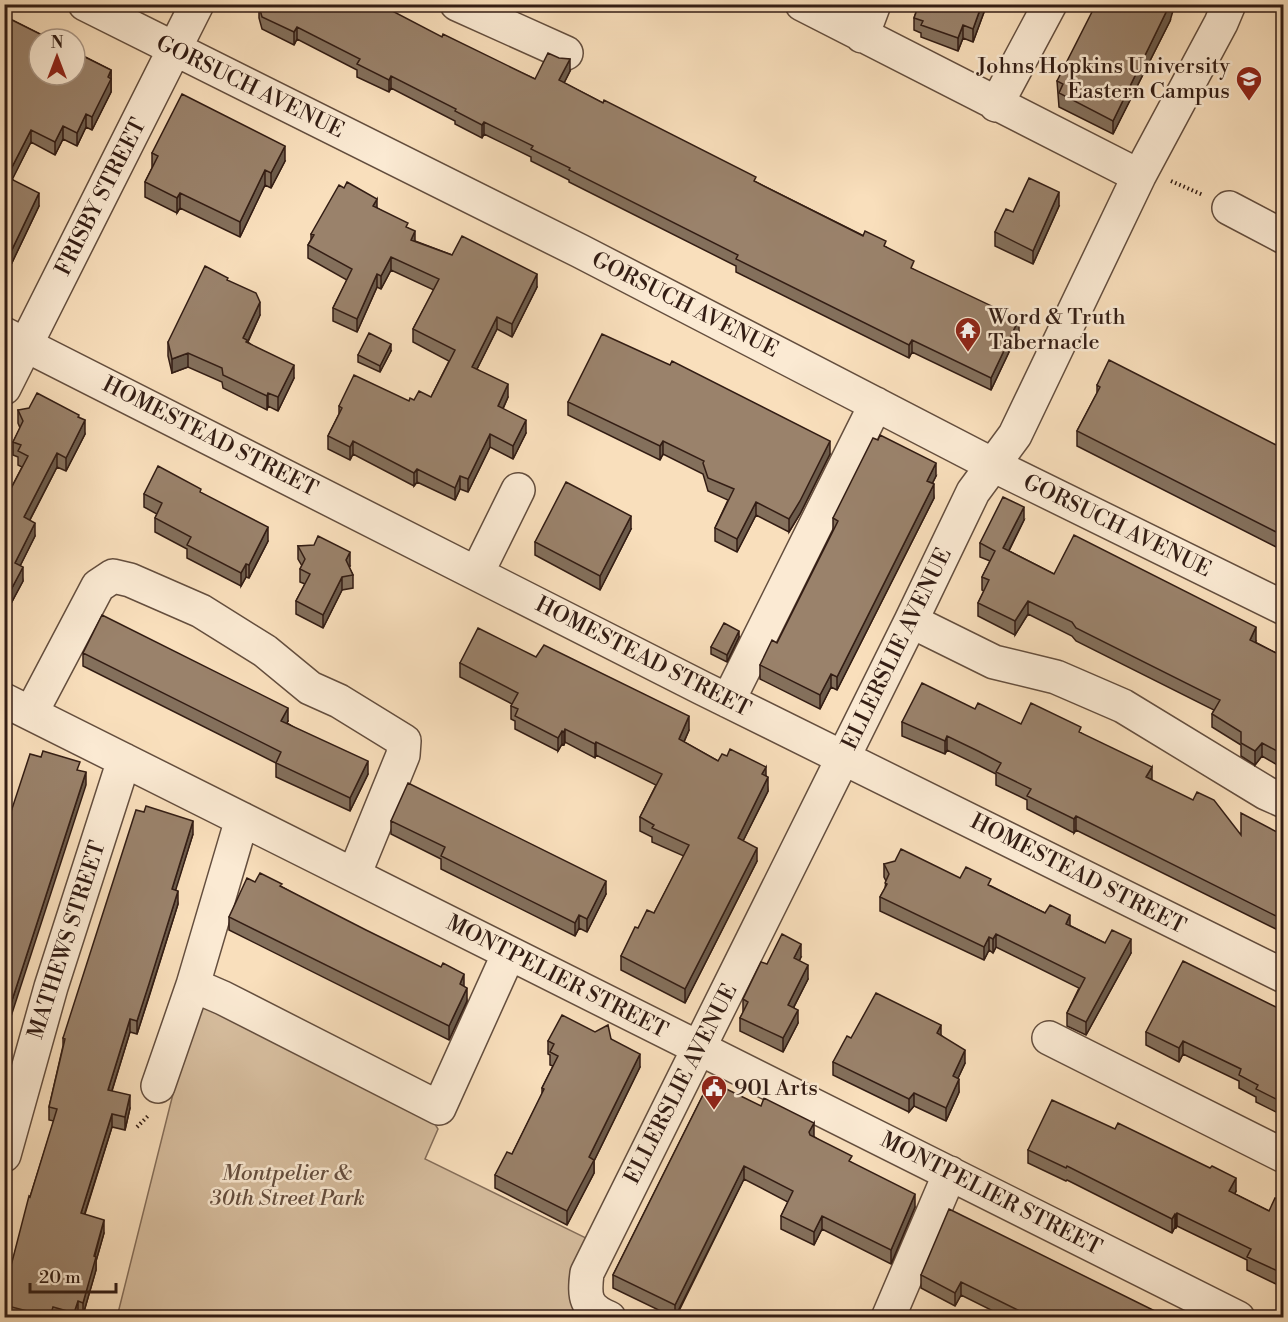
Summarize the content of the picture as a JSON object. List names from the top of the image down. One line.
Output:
{"streets":{"street":["GORSUCH AVENUE","FRISBY STREET","HOMESTEAD STREET","ELLERSLIE AVENUE","MATHEWS STREET","MONTPELIER STREET"]},"crossings":[["GORSUCH AVENUE","FRISBY STREET"],["GORSUCH AVENUE","ELLERSLIE AVENUE"],["FRISBY STREET","HOMESTEAD STREET"],["HOMESTEAD STREET","ELLERSLIE AVENUE"],["ELLERSLIE AVENUE","MONTPELIER STREET"],["MATHEWS STREET","MONTPELIER STREET"]],"parks":["Montpelier & 30th Street Park"],"places":{"school or university":["Johns Hopkins University Eastern Campus"],"temple":["Word & Truth Tabernacle"],"public building":["901 Arts"]},"scale_bar":"20 m","north":"top"}
